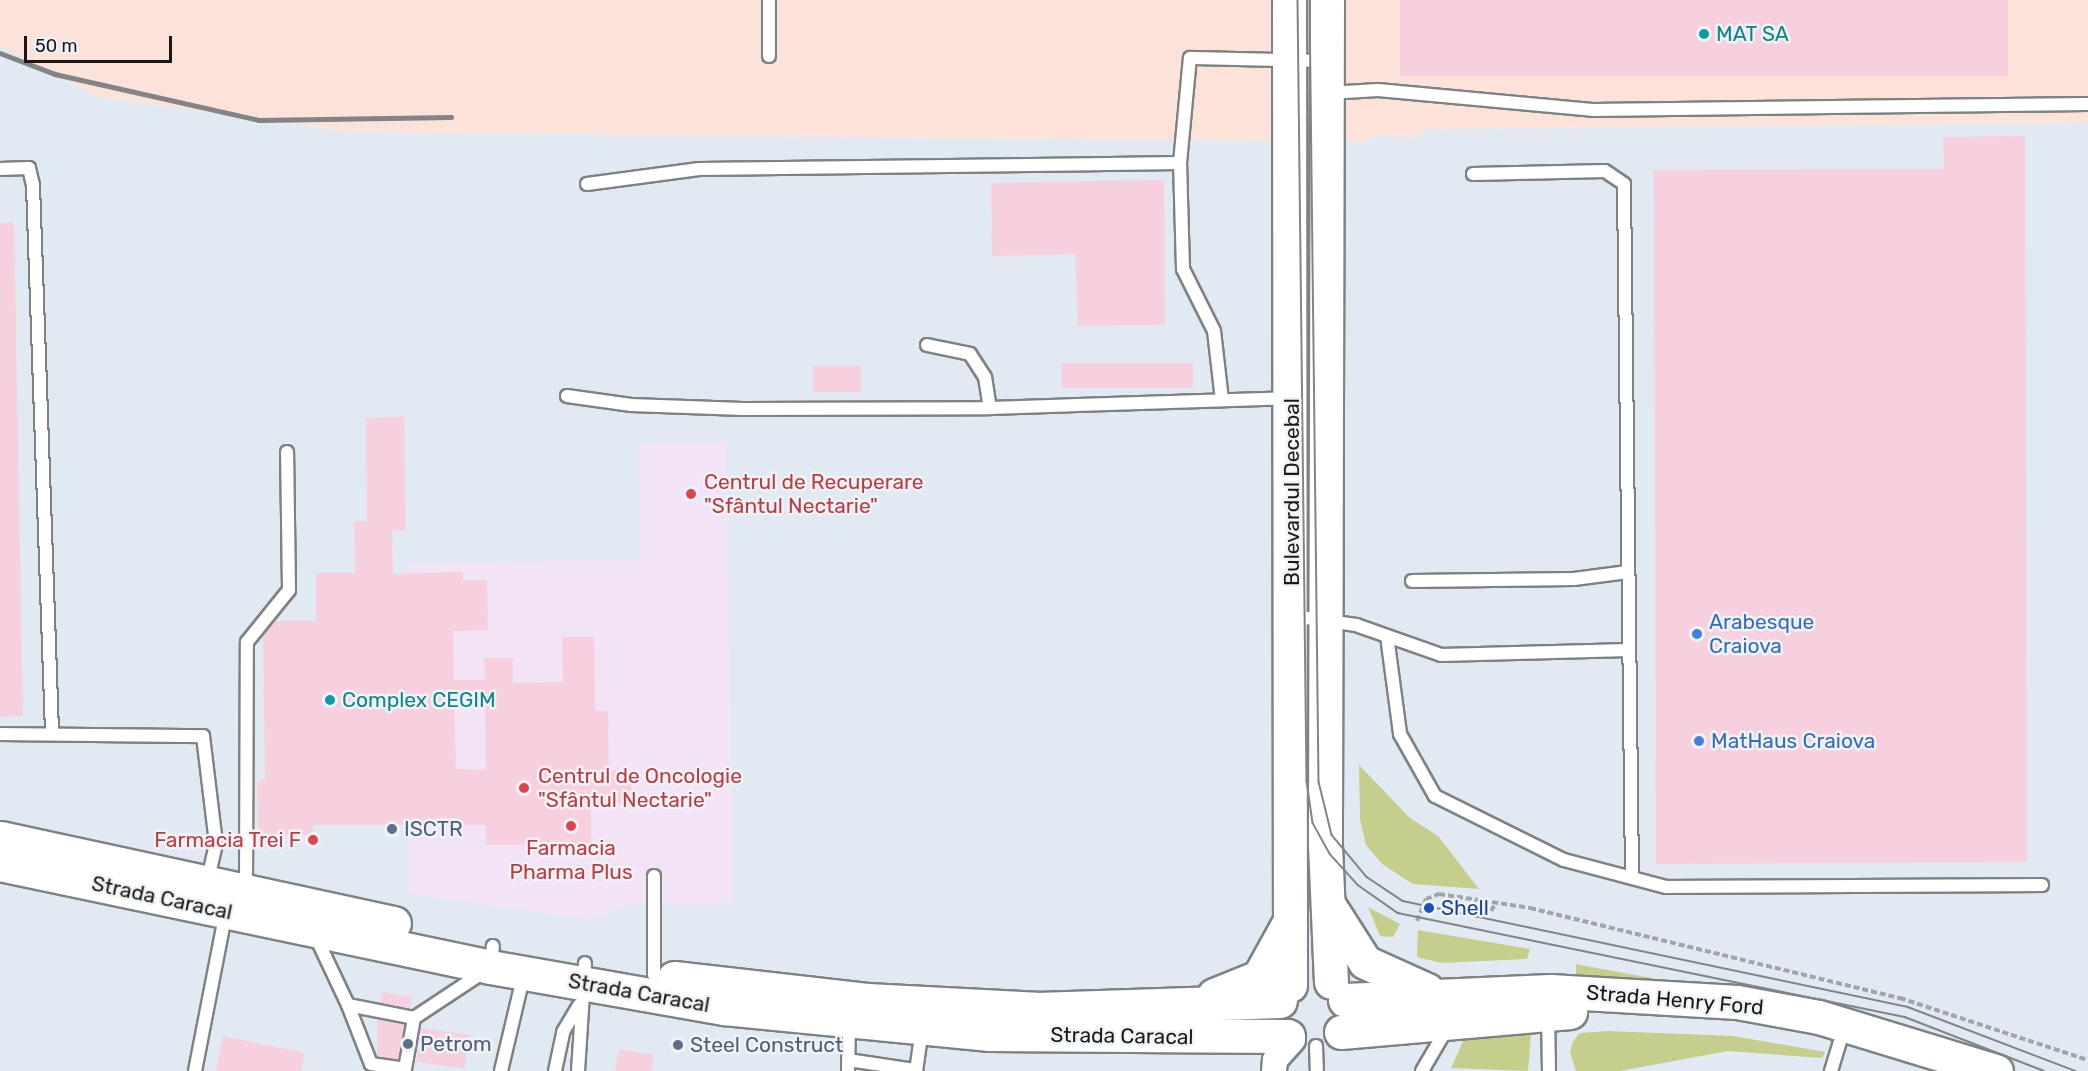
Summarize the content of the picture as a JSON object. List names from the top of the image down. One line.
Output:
{"streets":{"main road":["Bulevardul Decebal","Strada Caracal","Strada Henry Ford"]},"crossings":[["Bulevardul Decebal","Strada Caracal"],["Bulevardul Decebal","Strada Henry Ford"],["Strada Caracal","Strada Henry Ford"]],"places":["MAT SA","Centrul de Recuperare \"Sfântul Nectarie\"","Arabesque Craiova","Complex CEGIM","MatHaus Craiova","Centrul de Oncologie \"Sfântul Nectarie\"","Farmacia Pharma Plus","ISCTR","Farmacia Trei F","Shell","Petrom","Steel Construct"],"scale_bar":"50 m"}
